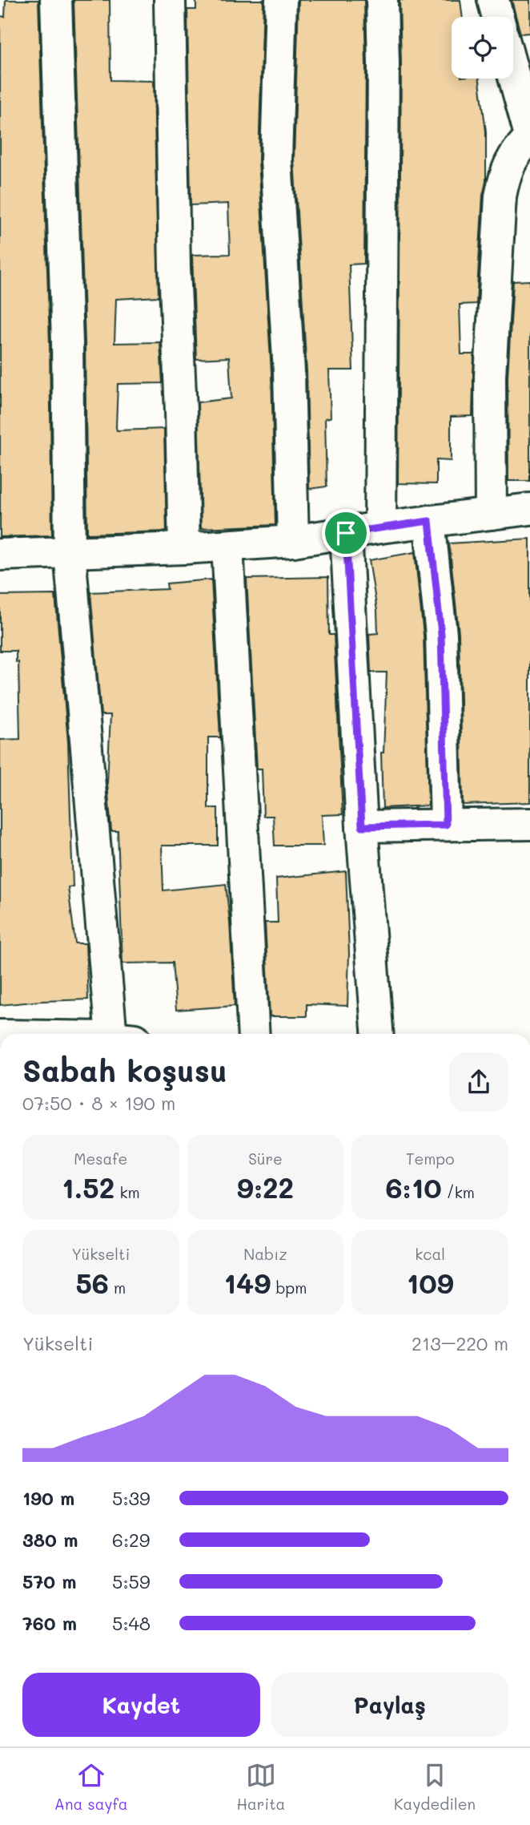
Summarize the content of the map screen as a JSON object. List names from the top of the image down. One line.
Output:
{"page":{"heading":["Sabah koşusu","07:50 · 8 × 190 m"],"stats":[["Mesafe","1.52 km"],["Süre","9:22"],["Tempo","6:10 /km"],["Yükselti","56 m"],["Nabız","149 bpm"],["kcal","109"]],"chart":["Yükselti","213–220 m"],"list":[{"name":"190 m","note":"5:39"},{"name":"380 m","note":"6:29"},{"name":"570 m","note":"5:59"},{"name":"760 m","note":"5:48"}],"buttons":["Kaydet","Paylaş"],"tabs":["Ana sayfa","Harita","Kaydedilen"]}}
